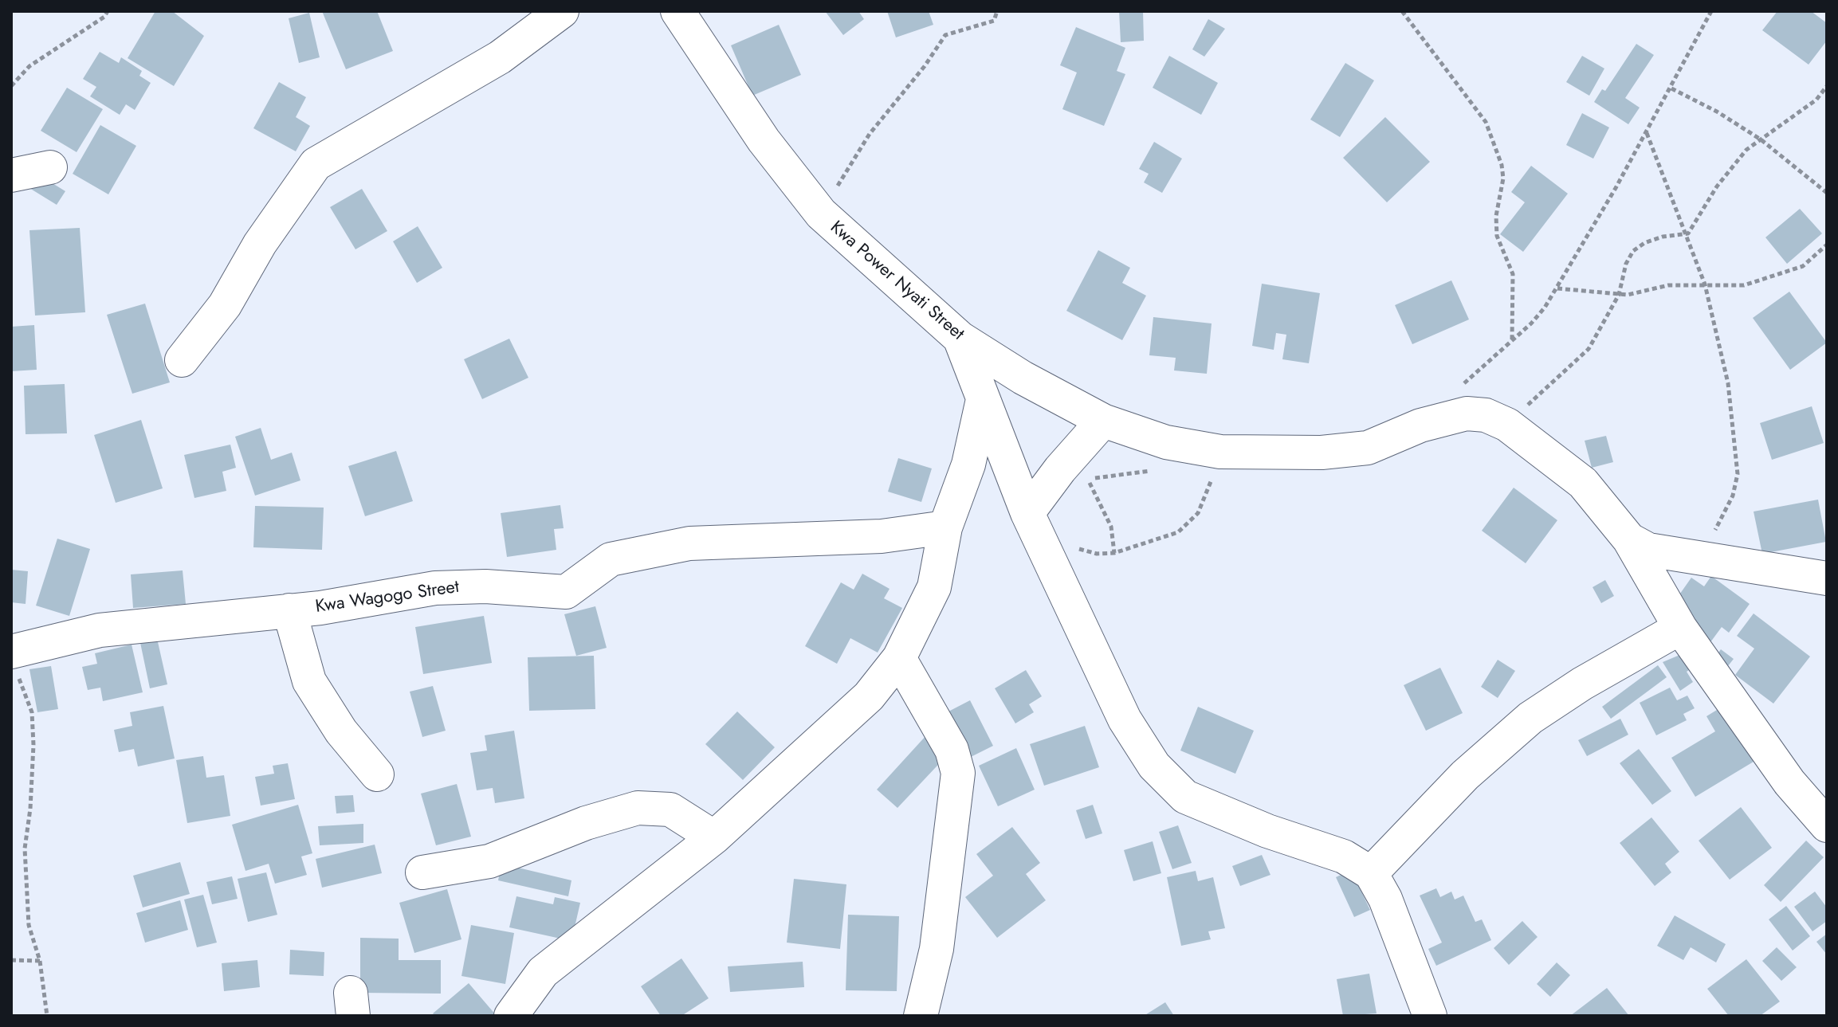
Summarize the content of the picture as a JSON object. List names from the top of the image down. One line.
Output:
{"streets":{"street":["Kwa Power Nyati Street","Kwa Wagogo Street"]}}
